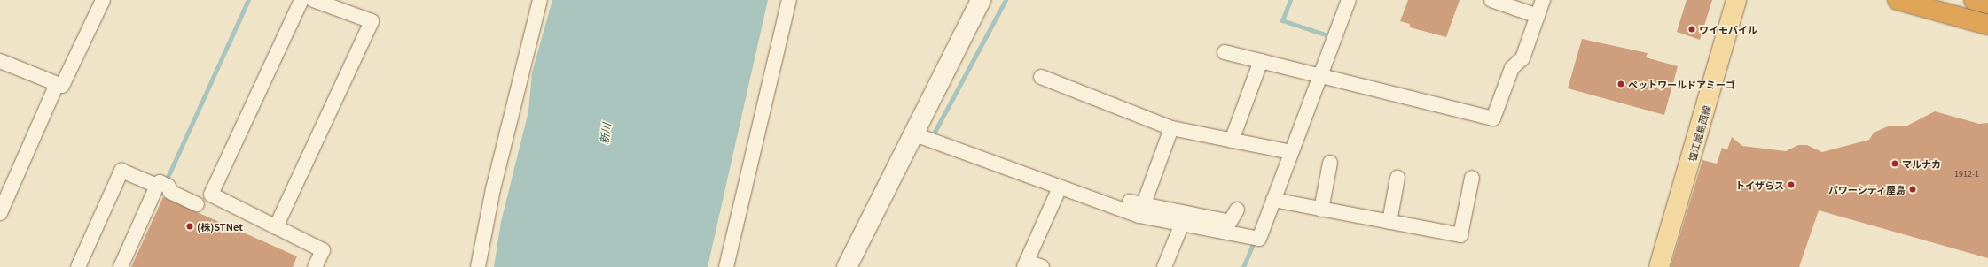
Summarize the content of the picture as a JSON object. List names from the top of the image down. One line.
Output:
{"streets":{"main road":["塩江屋島西線"]},"water":["新川"],"places":["ワイモバイル","ペットワールドアミーゴ","マルナカ","トイザらス","パワーシティ屋島","(株)STNet"],"house_numbers":["1912-1"]}
